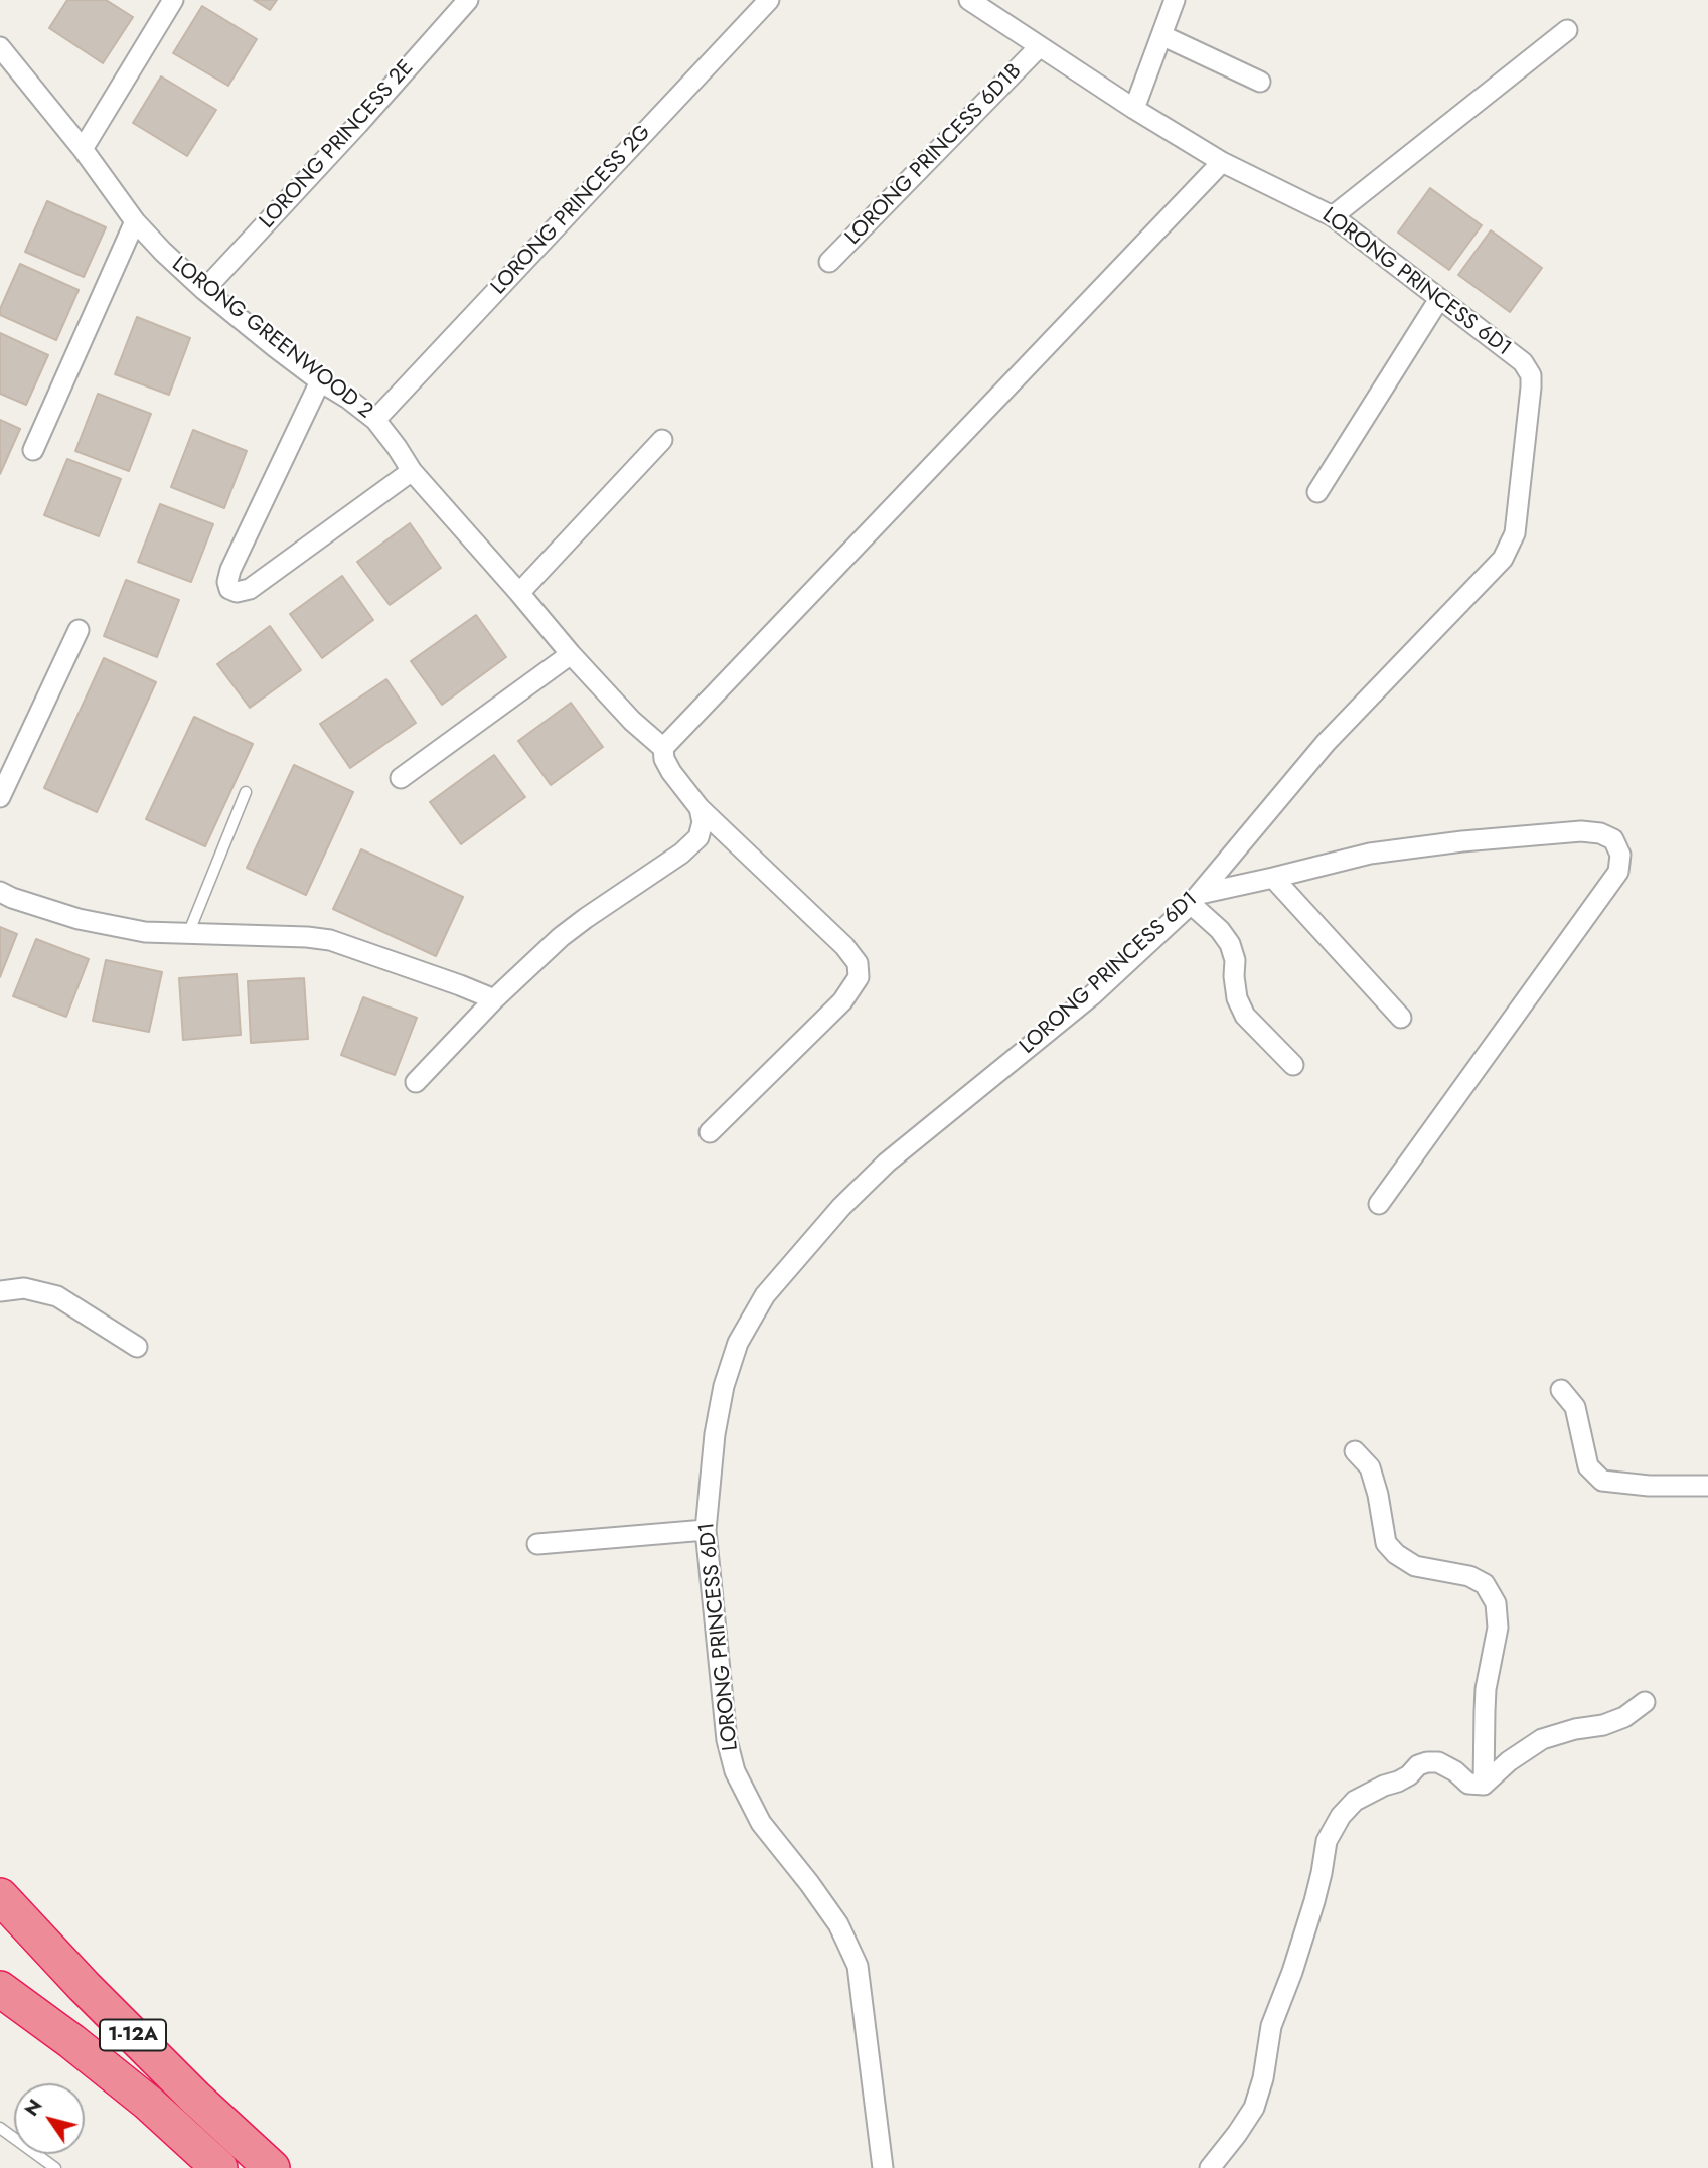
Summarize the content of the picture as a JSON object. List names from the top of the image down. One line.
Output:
{"streets":{"highway":["1-12A"],"street":["LORONG PRINCESS 2E","LORONG PRINCESS 6D1B","LORONG PRINCESS 2G","LORONG PRINCESS 6D1","LORONG GREENWOOD 2"]},"crossings":[["LORONG PRINCESS 2E","LORONG GREENWOOD 2"],["LORONG PRINCESS 6D1B","LORONG PRINCESS 6D1"],["LORONG PRINCESS 2G","LORONG GREENWOOD 2"]],"north":"top left"}
